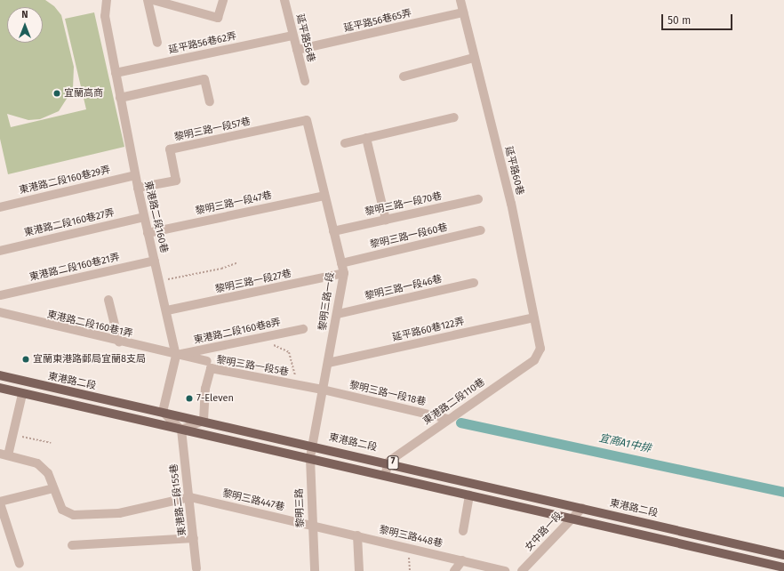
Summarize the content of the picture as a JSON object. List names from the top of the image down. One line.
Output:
{"streets":{"main road":["東港路二段","7"],"street":["延平路56巷65弄","延平路56巷","延平路56巷62弄","黎明三路一段57巷","延平路60巷","東港路二段160巷29弄","黎明三路一段47巷","黎明三路一段70巷","東港路二段160巷","東港路二段160巷27弄","黎明三路一段60巷","東港路二段160巷21弄","黎明三路一段27巷","黎明三路一段46巷","黎明三路一段","東港路二段160巷1弄","延平路60巷122弄","東港路二段160巷8弄","黎明三路一段5巷","黎明三路一段18巷","東港路二段110巷","東港路二段155巷","黎明三路447巷","黎明三路","女中路一段","黎明三路448巷"]},"crossings":[["延平路56巷65弄","延平路56巷"],["延平路56巷65弄","延平路60巷"],["延平路56巷","延平路56巷62弄"],["延平路56巷62弄","東港路二段160巷"],["黎明三路一段57巷","東港路二段160巷"],["黎明三路一段57巷","黎明三路一段"],["延平路60巷","延平路60巷122弄"],["延平路60巷","東港路二段110巷"],["東港路二段160巷29弄","東港路二段160巷"],["黎明三路一段47巷","東港路二段160巷"],["黎明三路一段47巷","黎明三路一段"],["黎明三路一段70巷","黎明三路一段"],["東港路二段160巷","東港路二段160巷27弄"],["東港路二段160巷","東港路二段160巷21弄"],["東港路二段160巷","黎明三路一段27巷"],["東港路二段160巷","東港路二段160巷1弄"],["東港路二段160巷","東港路二段160巷8弄"],["東港路二段160巷","東港路二段"],["黎明三路一段60巷","黎明三路一段"],["黎明三路一段27巷","黎明三路一段"],["黎明三路一段46巷","黎明三路一段"],["黎明三路一段","延平路60巷122弄"],["黎明三路一段","黎明三路一段5巷"],["黎明三路一段","東港路二段"],["黎明三路一段","黎明三路一段18巷"],["黎明三路一段","黎明三路"],["東港路二段160巷1弄","東港路二段160巷8弄"],["黎明三路一段5巷","東港路二段"],["黎明三路一段5巷","黎明三路一段18巷"],["東港路二段","東港路二段110巷"],["東港路二段","黎明三路"],["東港路二段","女中路一段"],["黎明三路一段18巷","東港路二段110巷"],["7","東港路二段155巷"],["7","黎明三路"],["7","女中路一段"],["東港路二段155巷","黎明三路447巷"],["黎明三路447巷","黎明三路"],["黎明三路447巷","黎明三路448巷"],["黎明三路","黎明三路448巷"]],"water":["宜商A1中排"],"places":["宜蘭高商","宜蘭東港路郵局宜蘭8支局","7-Eleven"],"scale_bar":"50 m","north":"top"}
